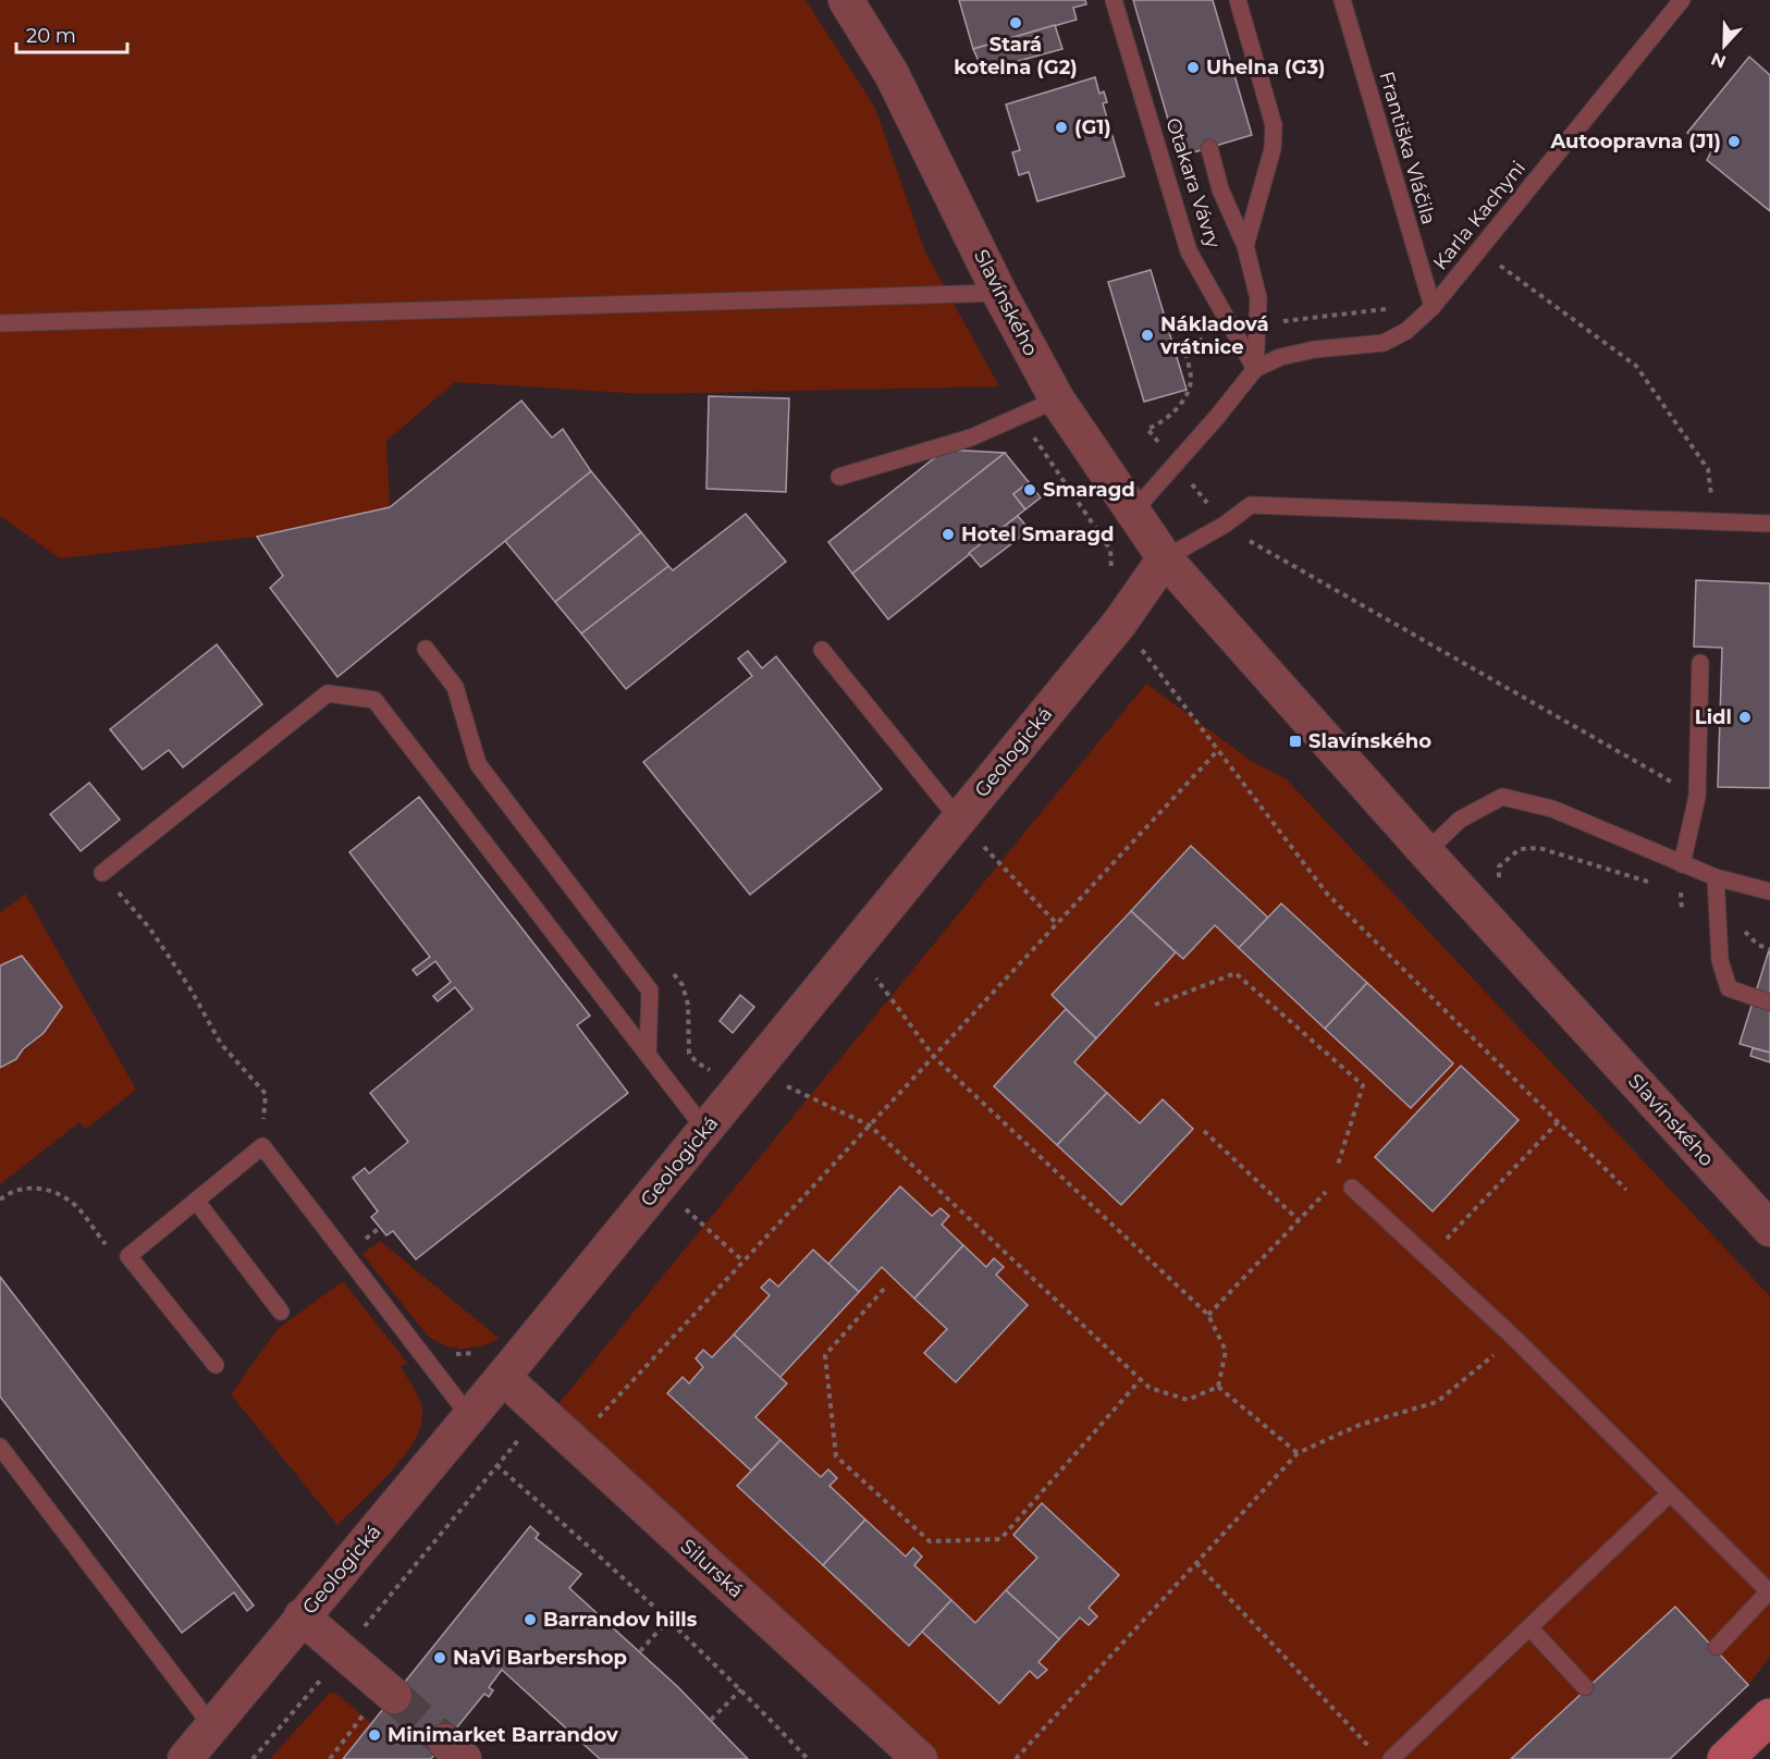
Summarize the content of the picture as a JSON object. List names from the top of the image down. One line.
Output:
{"streets":{"street":["Slavínského","Geologická","Silurská"],"lane":["Františka Vláčila","Otakara Vávry","Karla Kachyni"]},"crossings":[["Františka Vláčila","Karla Kachyni"],["Otakara Vávry","Karla Kachyni"],["Slavínského","Geologická"],["Geologická","Silurská"]],"places":{"other":["Stará kotelna (G2)","Uhelna (G3)","(G1)","Autoopravna (J1)","Nákladová vrátnice","Smaragd","Hotel Smaragd","Lidl","Barrandov hills","NaVi Barbershop","Minimarket Barrandov"],"transit":["Slavínského"]},"scale_bar":"20 m","north":"bottom"}
